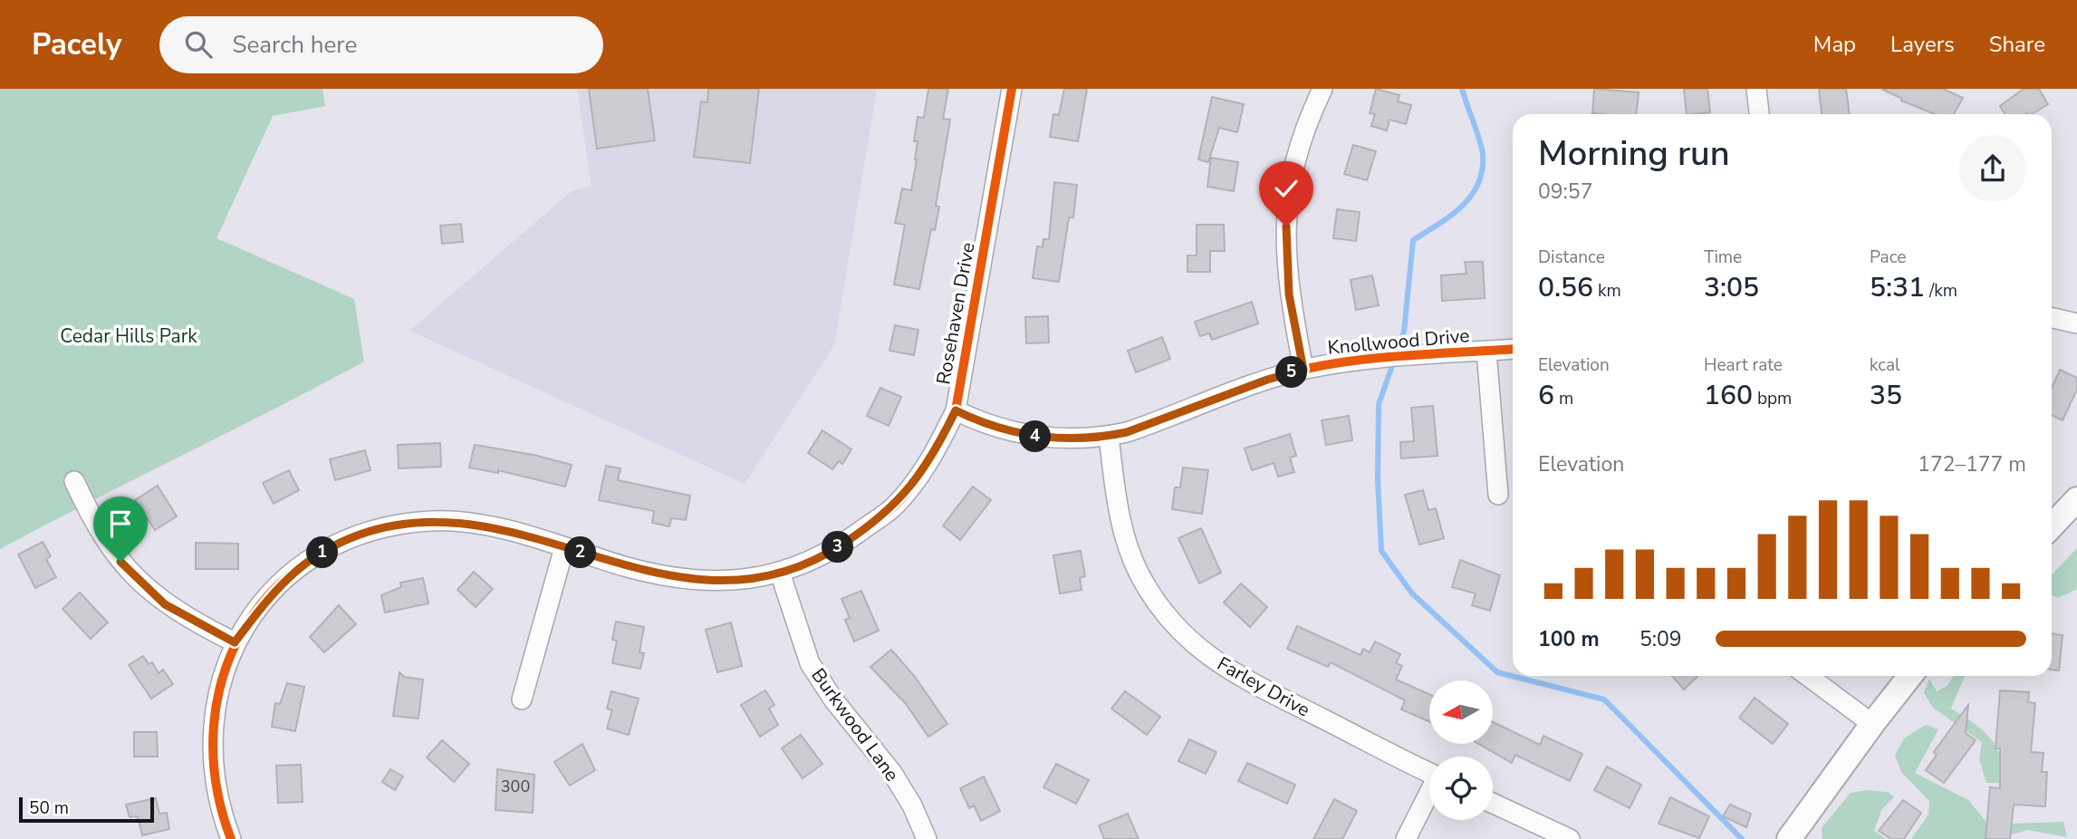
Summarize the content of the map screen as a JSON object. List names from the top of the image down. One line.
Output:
{"streets":{"street":["Rosehaven Drive","Knollwood Drive","Farley Drive","Burkwood Lane"]},"crossings":[["Rosehaven Drive","Knollwood Drive"],["Rosehaven Drive","Burkwood Lane"],["Knollwood Drive","Farley Drive"]],"parks":["Cedar Hills Park"],"house_numbers":["300"],"scale_bar":"50 m","north":"left","page":{"header":"Pacely","search":"Search here","nav":["Map","Layers","Share"],"heading":["Morning run","09:57"],"stats":[["Distance","0.56 km"],["Time","3:05"],["Pace","5:31 /km"],["Elevation","6 m"],["Heart rate","160 bpm"],["kcal","35"]],"pins":["5","4","3","1","2"],"chart":["Elevation","172–177 m"],"list":[{"name":"100 m","note":"5:09"}],"scale":"50 m"}}
